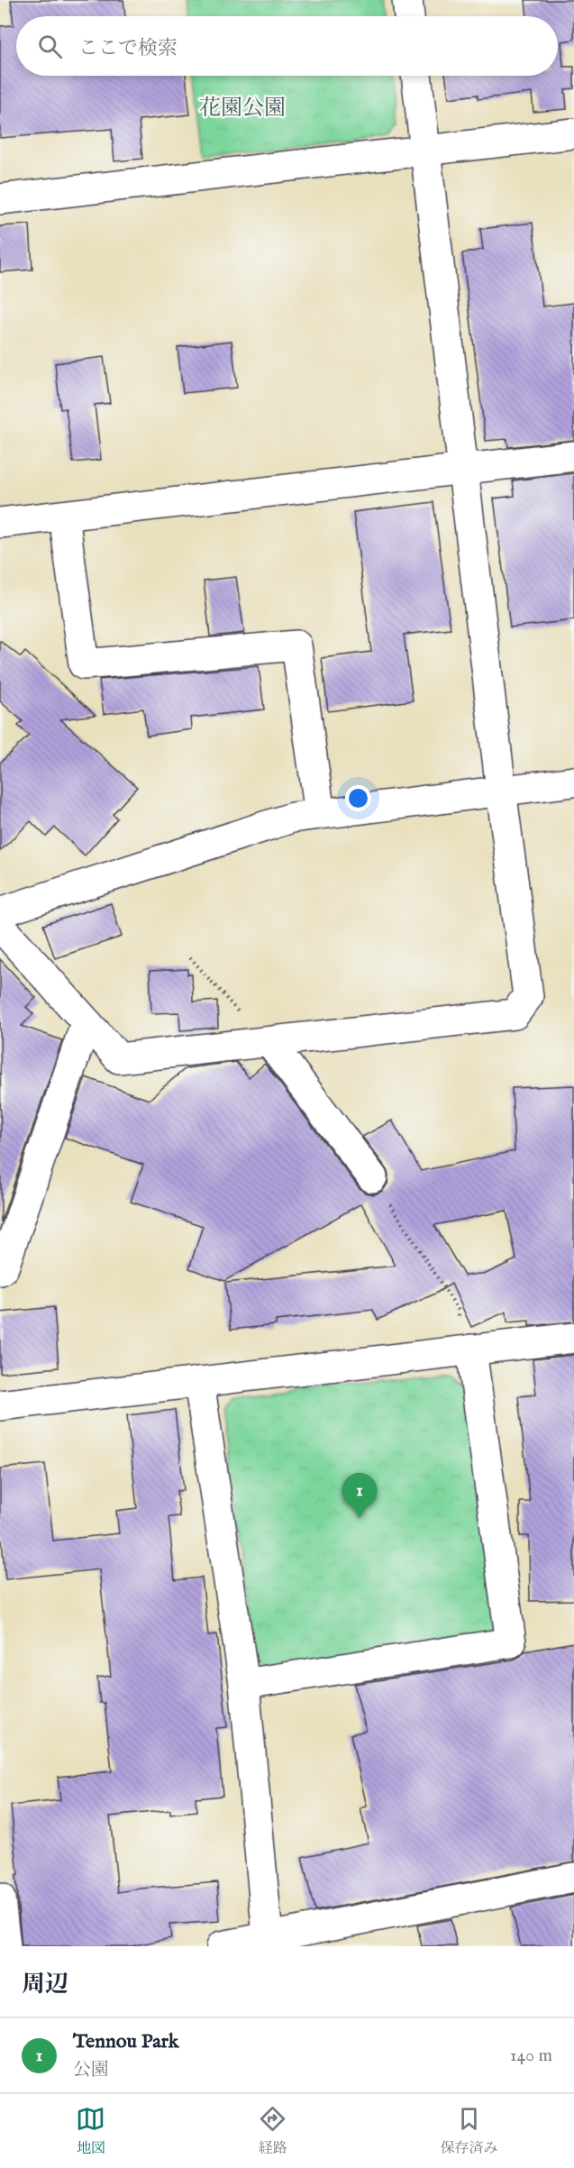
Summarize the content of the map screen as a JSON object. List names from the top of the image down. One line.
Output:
{"parks":["花園公園"],"page":{"search":"ここで検索","pins":"1","heading":"周辺","list":[{"mark":"1","name":"Tennou Park","note":"公園","value":"140 m"}],"nav":["地図","経路","保存済み"]}}
